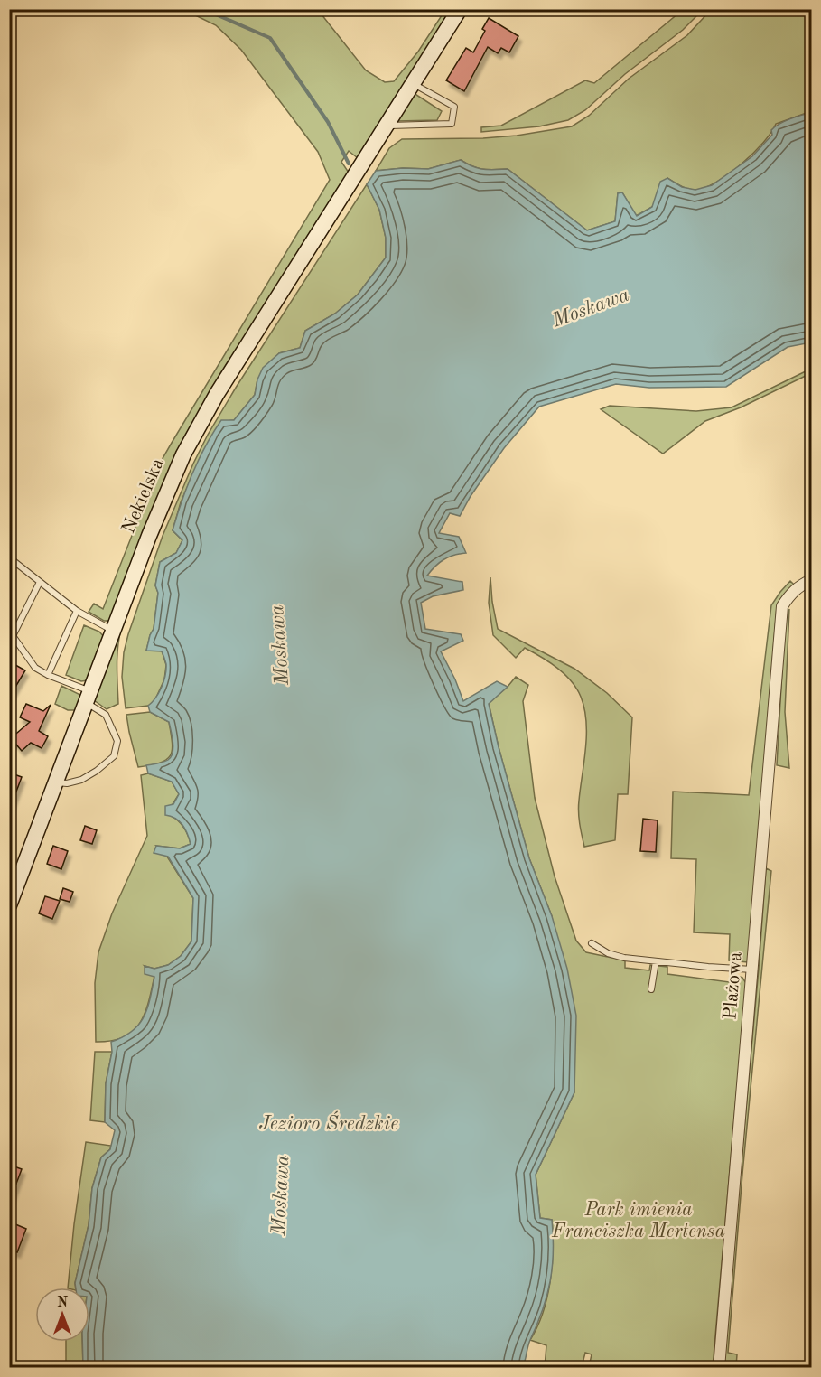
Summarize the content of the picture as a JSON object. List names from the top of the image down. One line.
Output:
{"streets":{"street":["Nekielska","Plażowa"]},"water":["Moskawa","Jezioro Średzkie"],"parks":["Park imienia Franciszka Mertensa"],"north":"top"}
